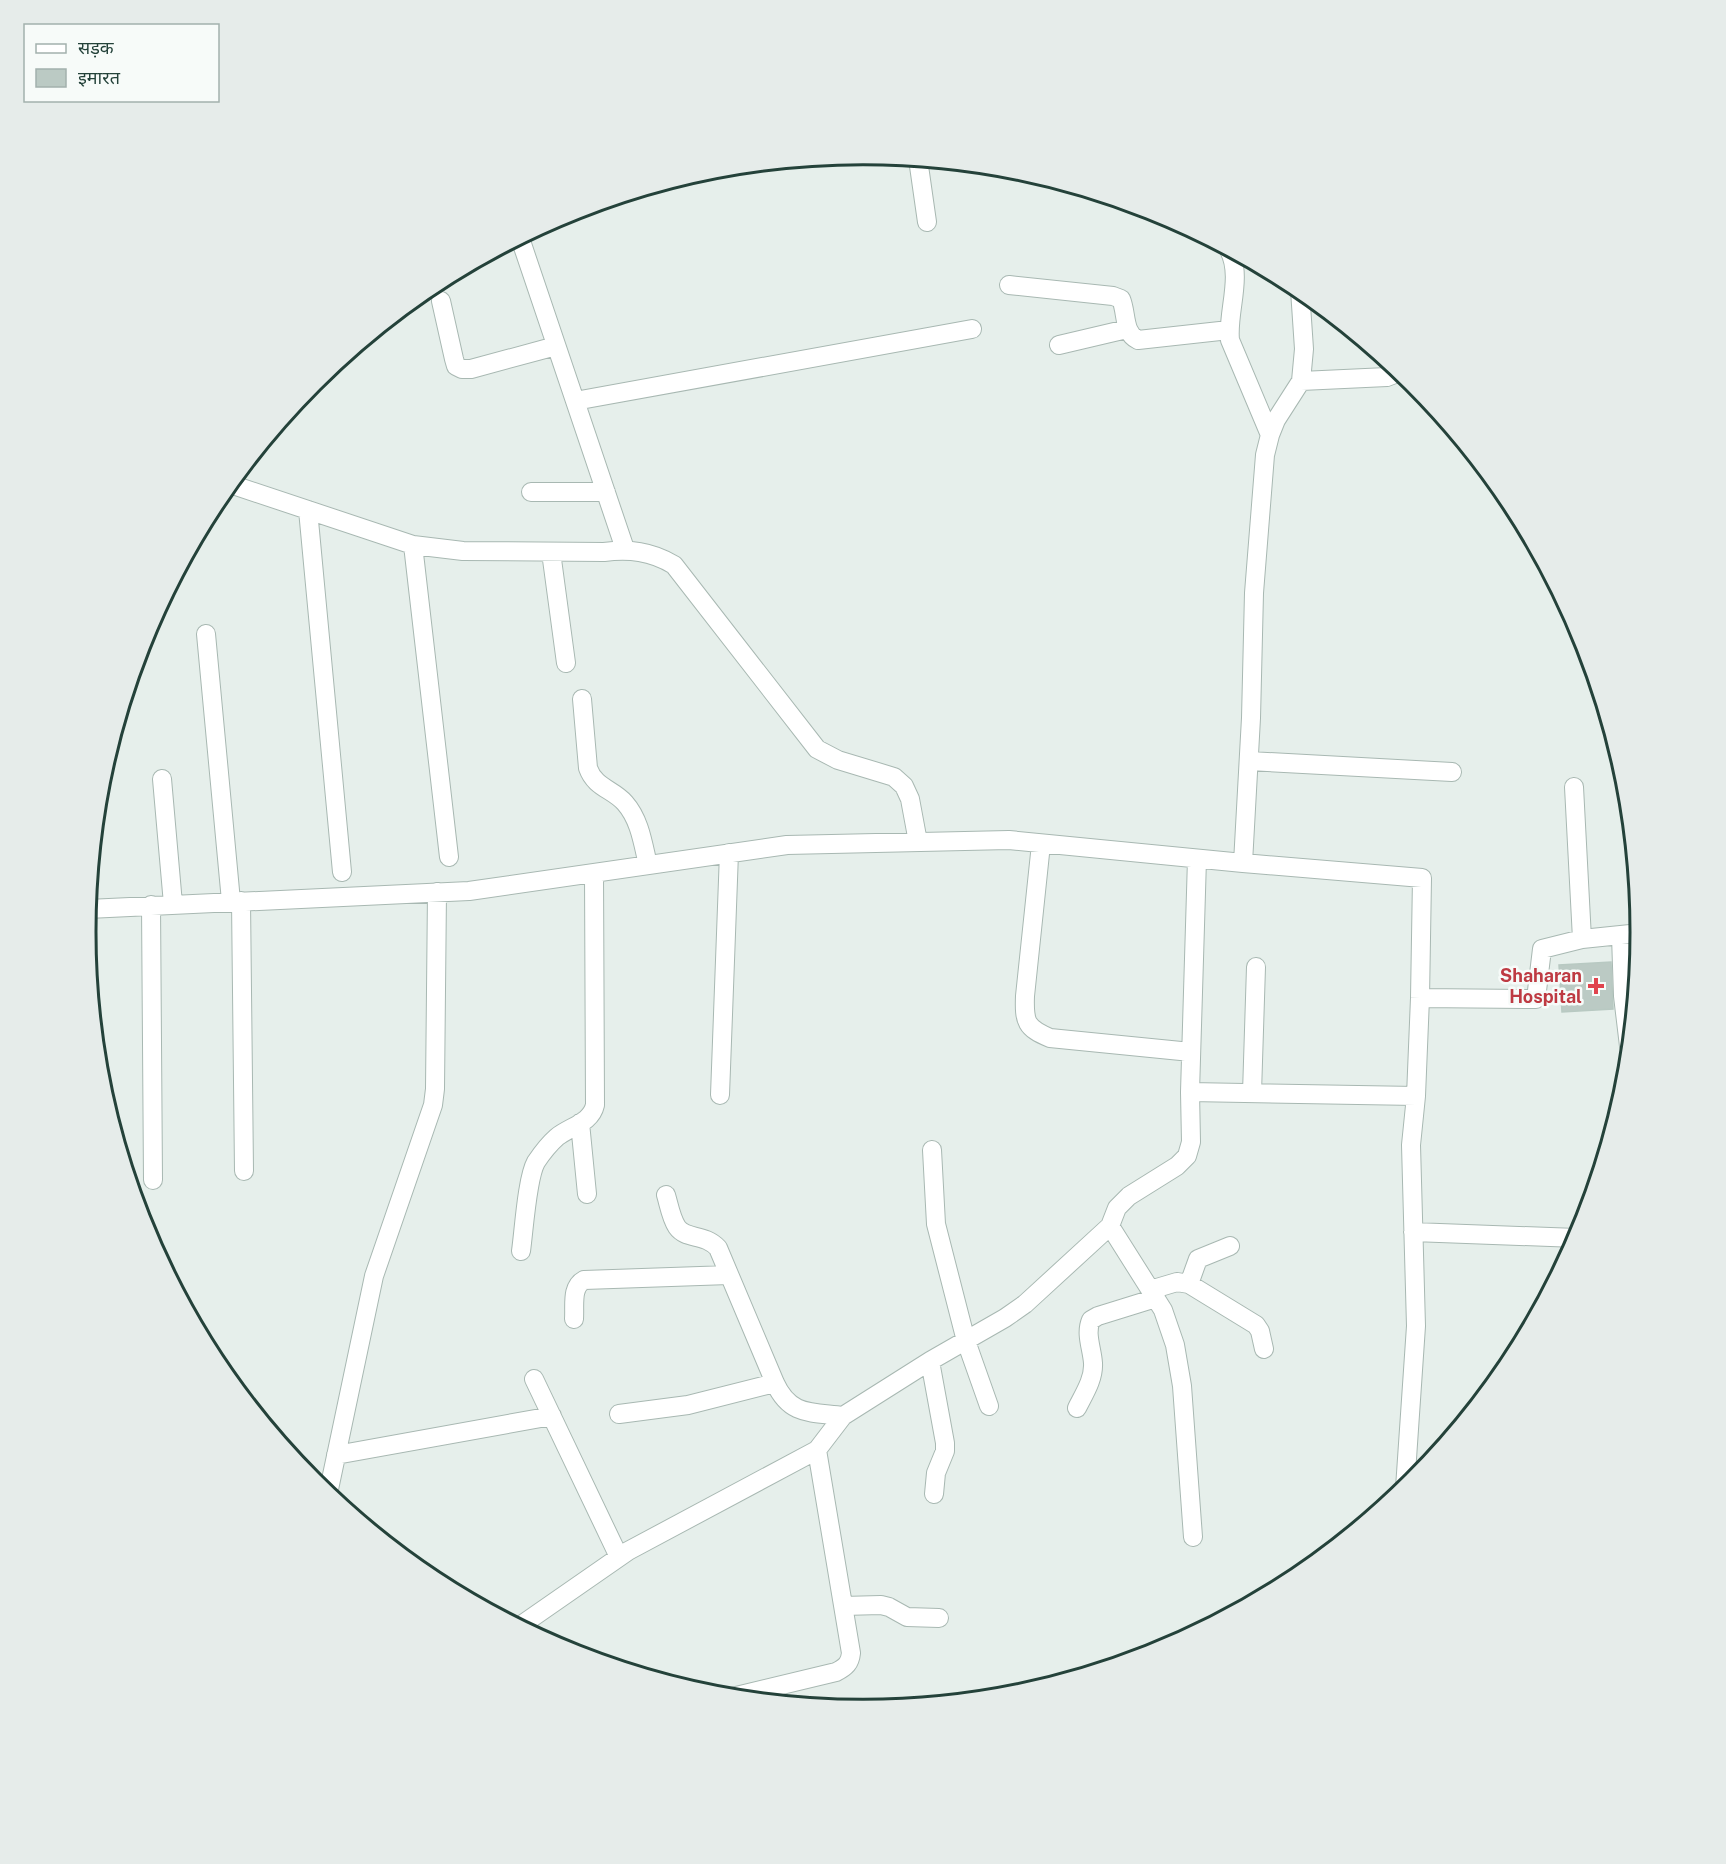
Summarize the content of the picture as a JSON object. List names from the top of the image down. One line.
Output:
{"places":{"health":["Shaharan Hospital"]},"legend":["सड़क","इमारत"]}
